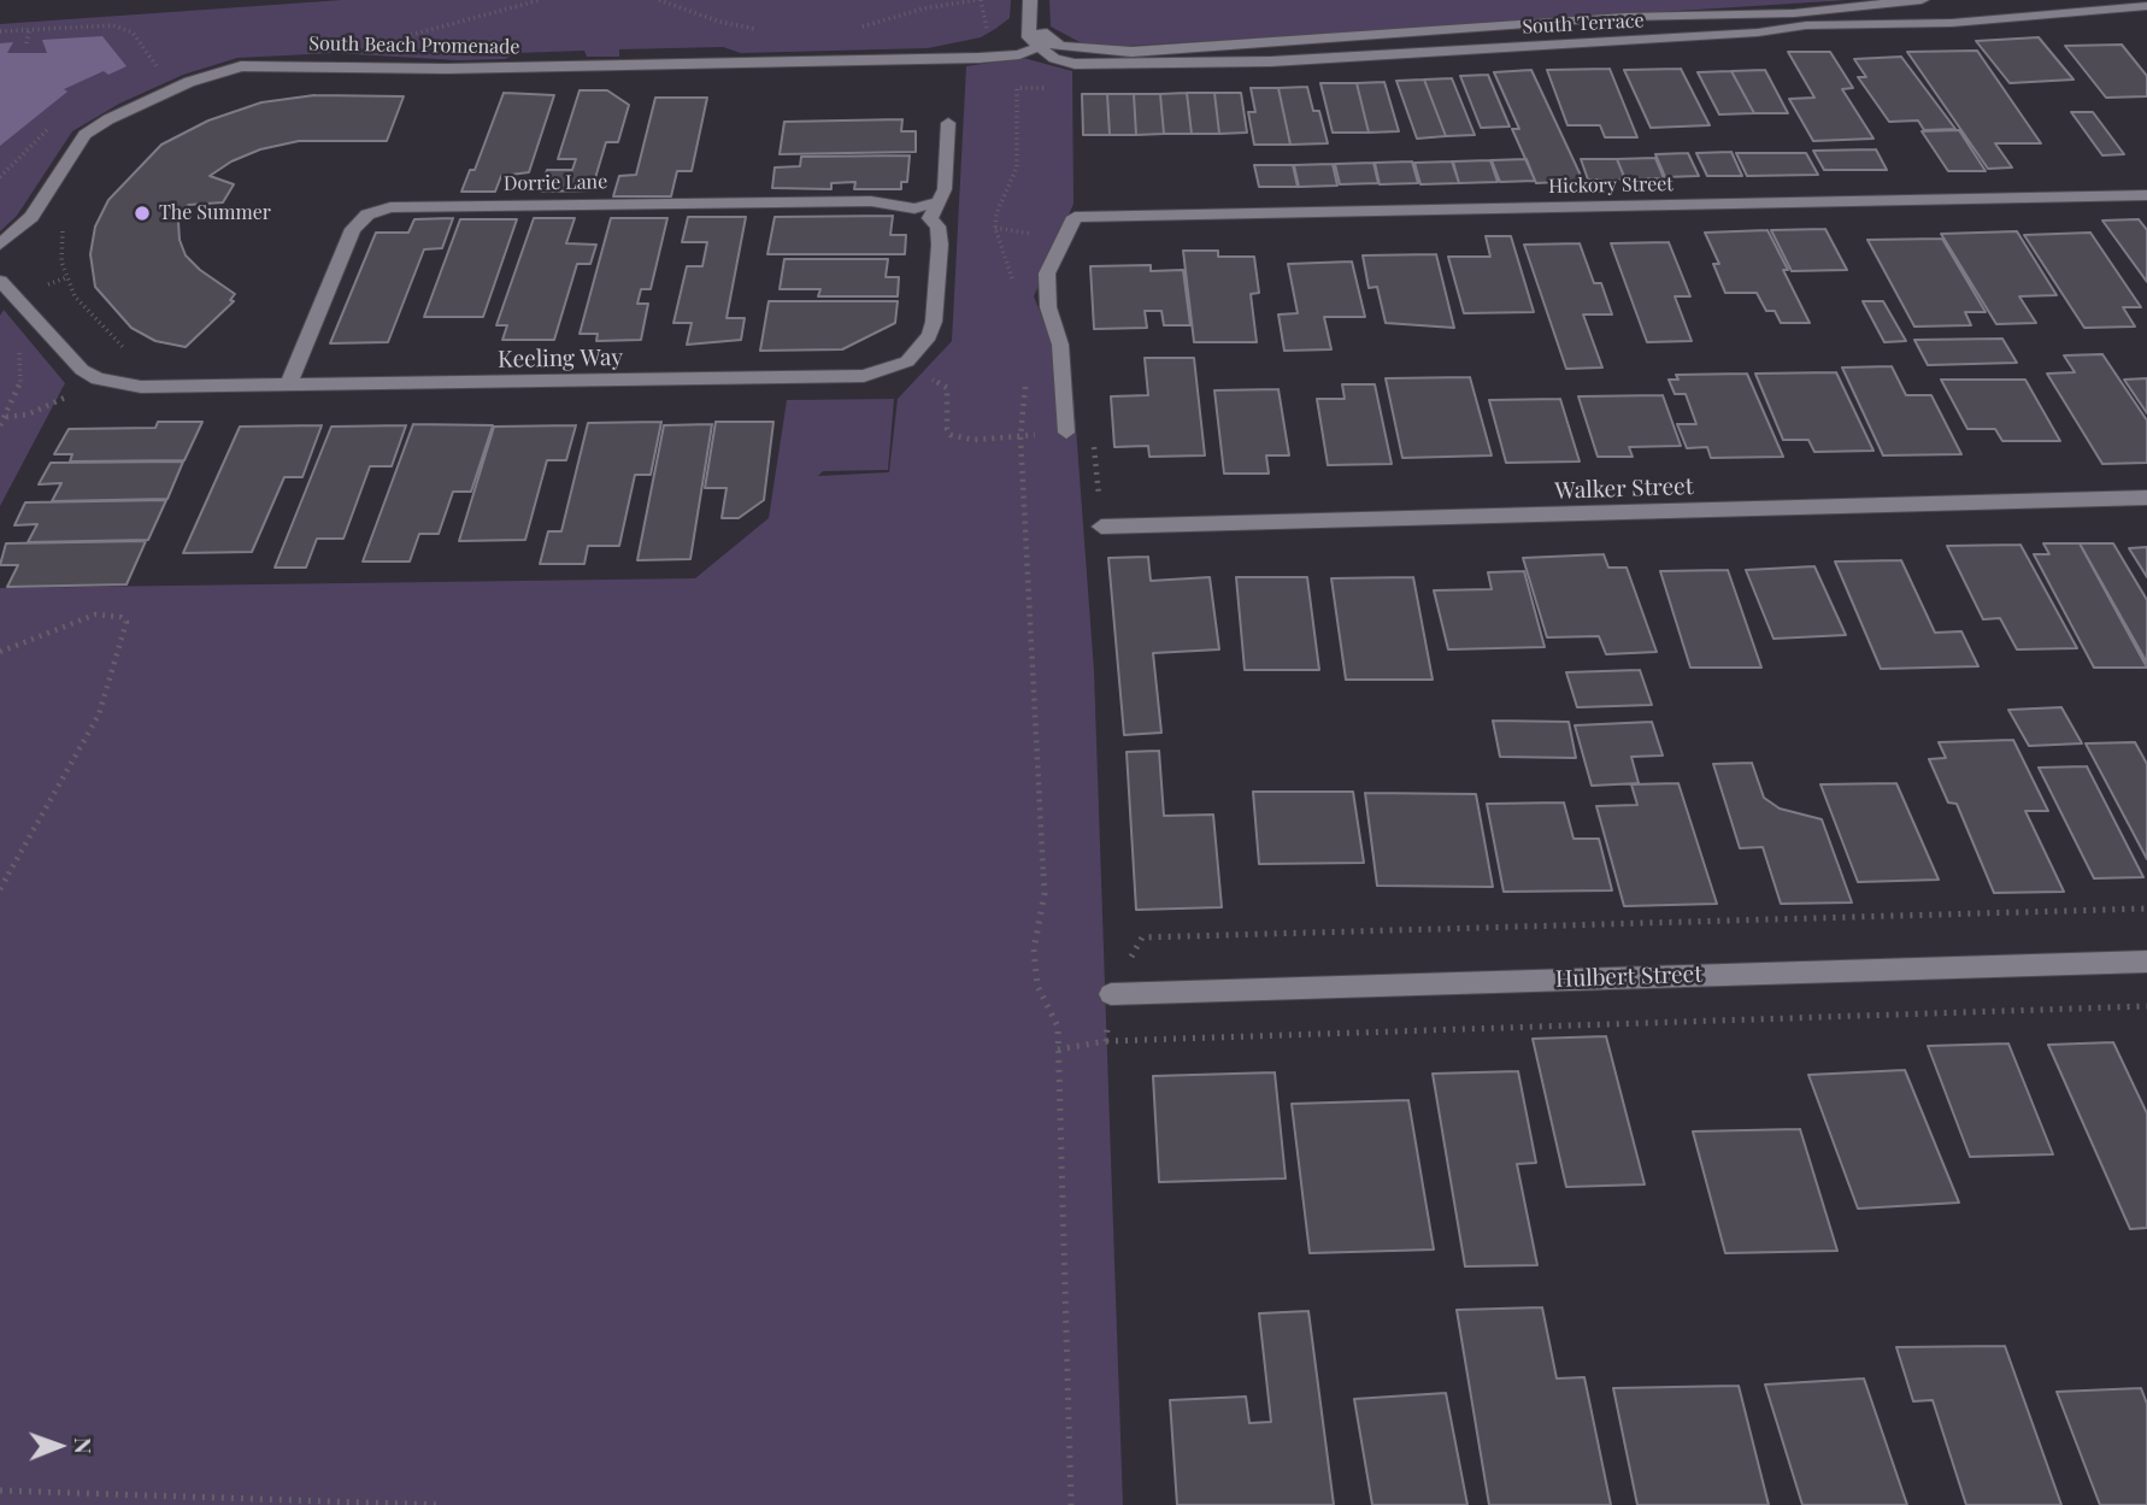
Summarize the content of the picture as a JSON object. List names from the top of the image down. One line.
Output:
{"streets":{"street":["South Terrace","South Beach Promenade","Dorrie Lane","Hickory Street","Keeling Way","Walker Street","Hulbert Street"]},"crossings":[["South Terrace","South Beach Promenade"],["Dorrie Lane","Keeling Way"]],"places":["The Summer"],"north":"right"}
